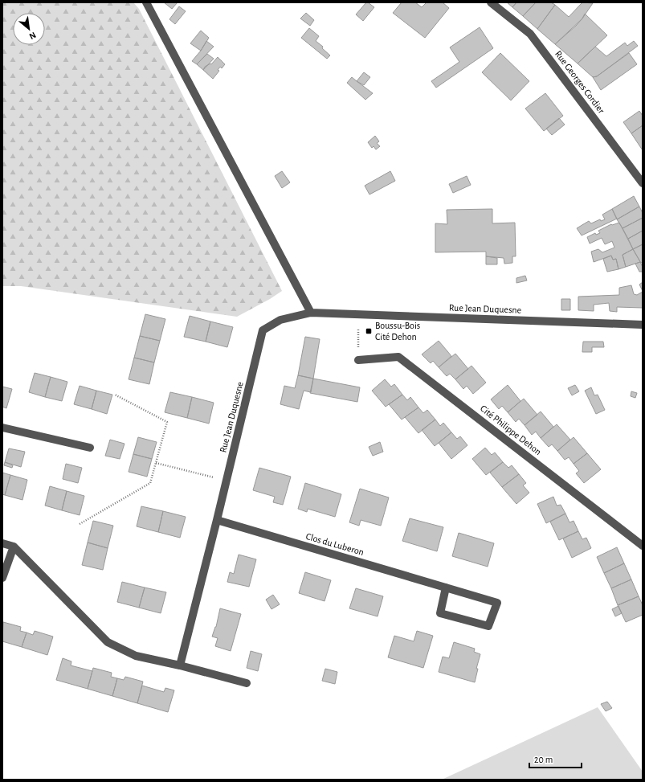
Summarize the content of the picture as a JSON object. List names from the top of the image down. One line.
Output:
{"streets":{"street":["Rue Georges Cordier","Rue Jean Duquesne","Cité Philippe Dehon","Clos du Luberon"]},"crossings":[["Rue Jean Duquesne","Clos du Luberon"]],"places":{"transit":["Boussu-Bois Cité Dehon"]},"scale_bar":"20 m","north":"bottom right"}
